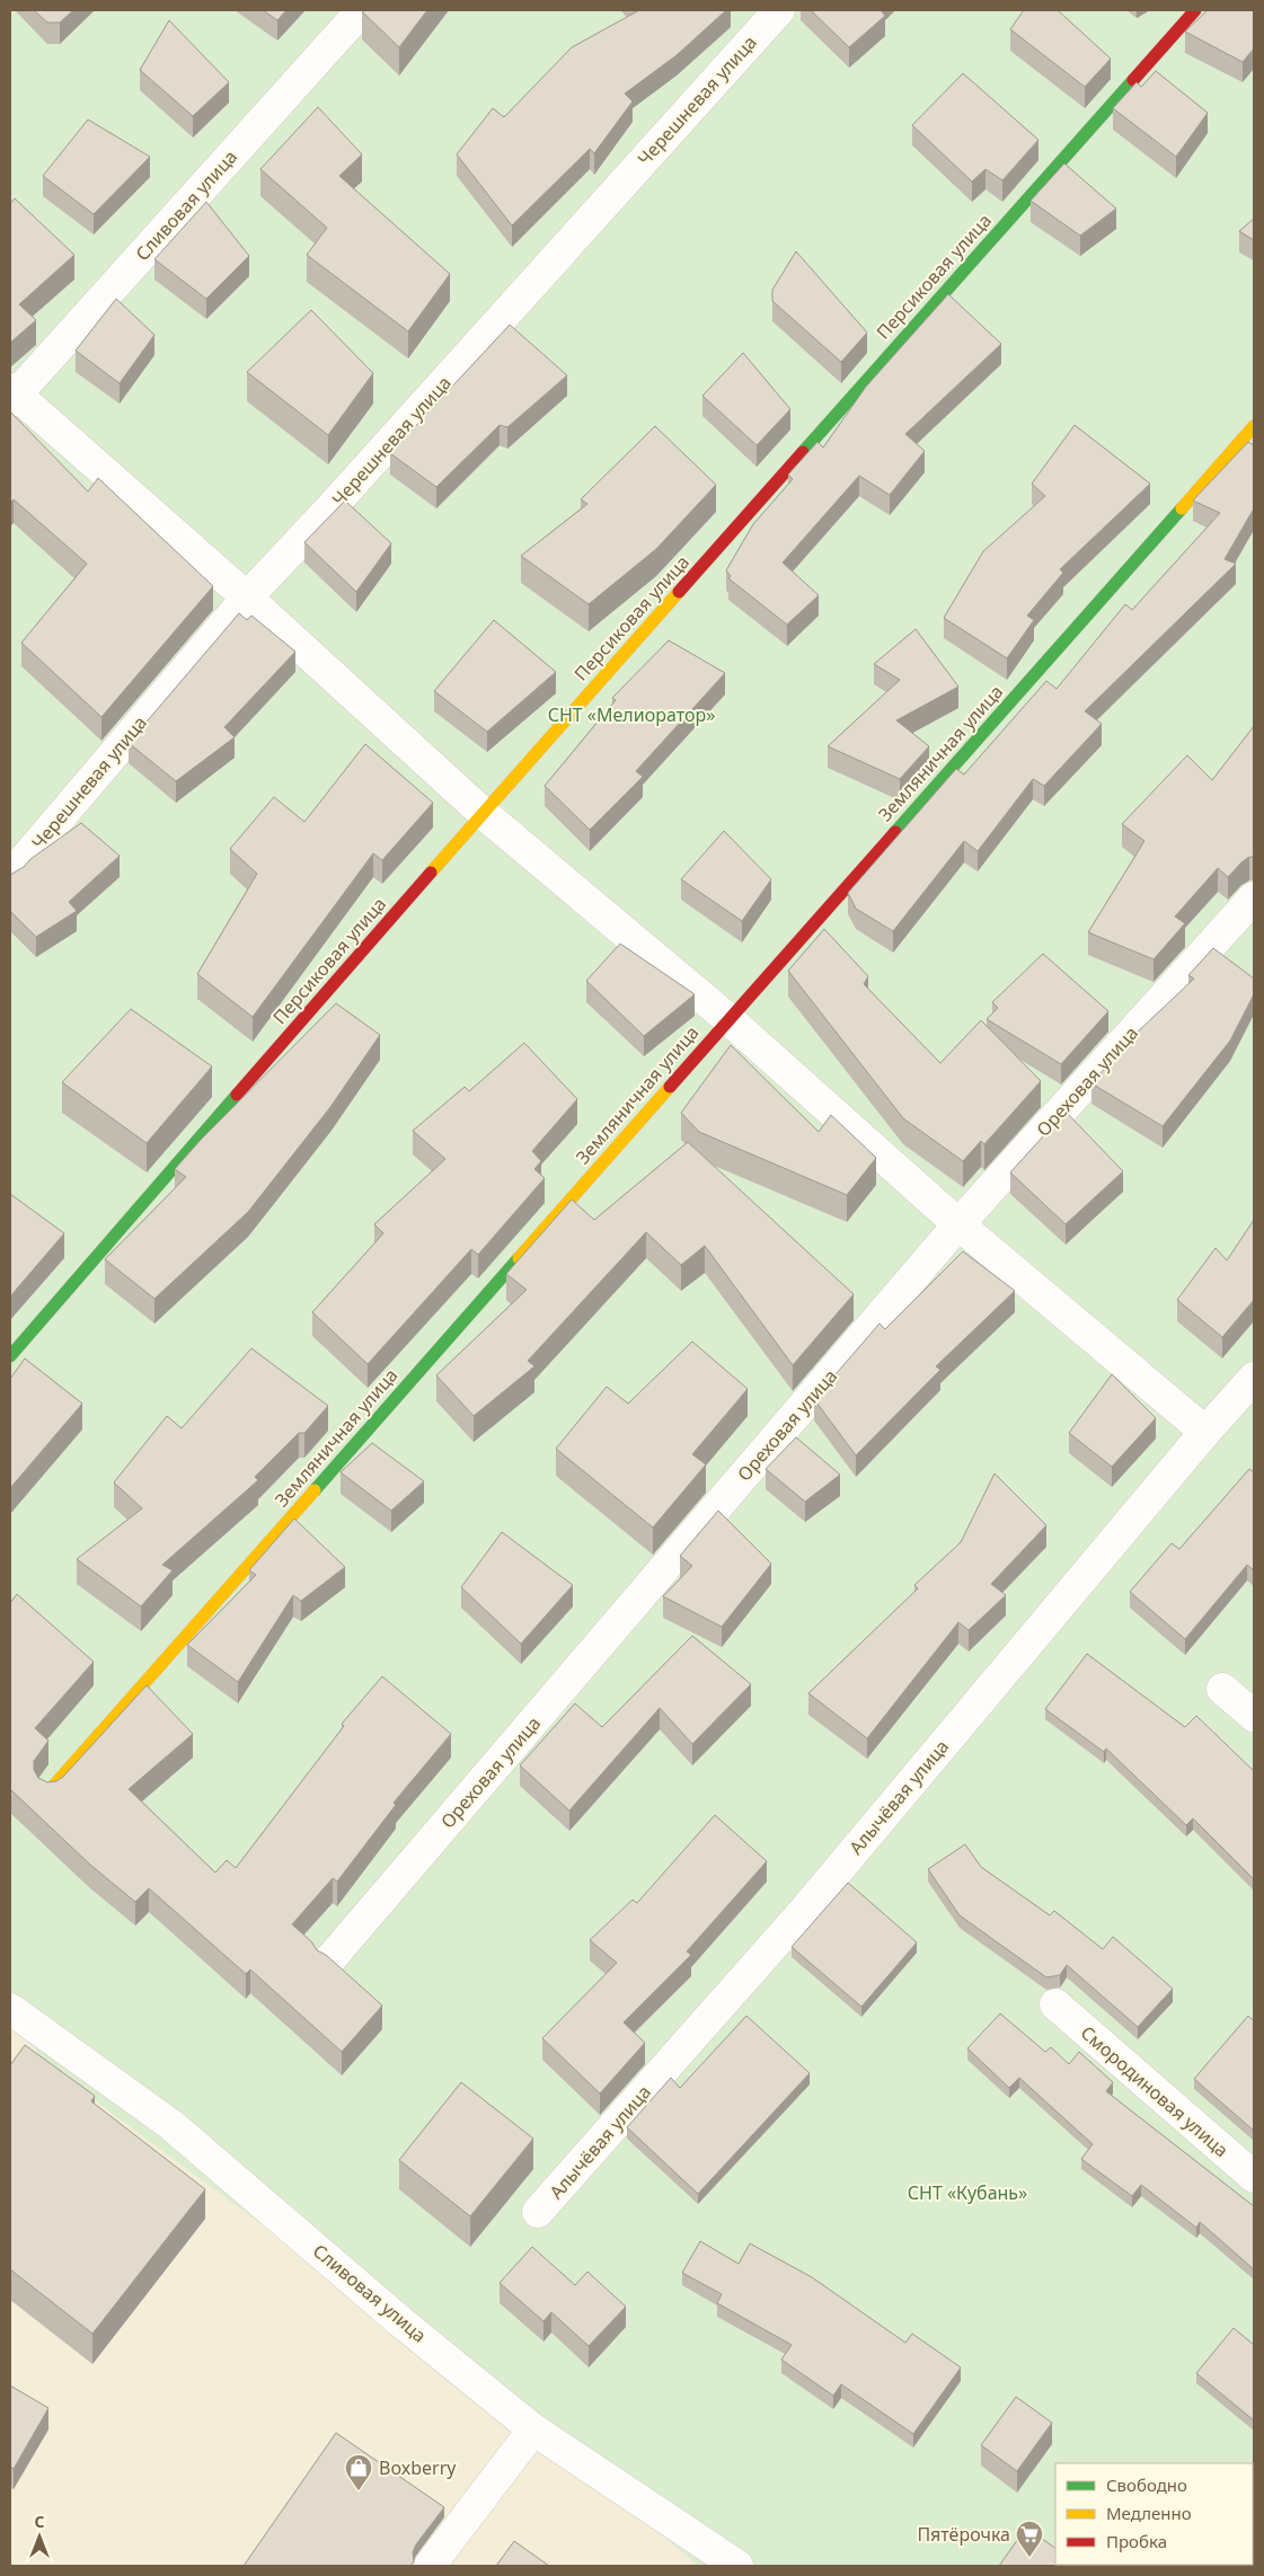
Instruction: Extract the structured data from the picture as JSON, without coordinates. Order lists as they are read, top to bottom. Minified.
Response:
{"streets":{"street":["Черешневая улица","Сливовая улица","Персиковая улица","Земляничная улица","Ореховая улица","Алычёвая улица","Смородиновая улица"]},"parks":["СНТ «Мелиоратор»","СНТ «Кубань»"],"places":{"shop":["Boxberry"],"supermarket":["Пятёрочка"]},"legend":["Свободно","Медленно","Пробка"],"north":"top"}
